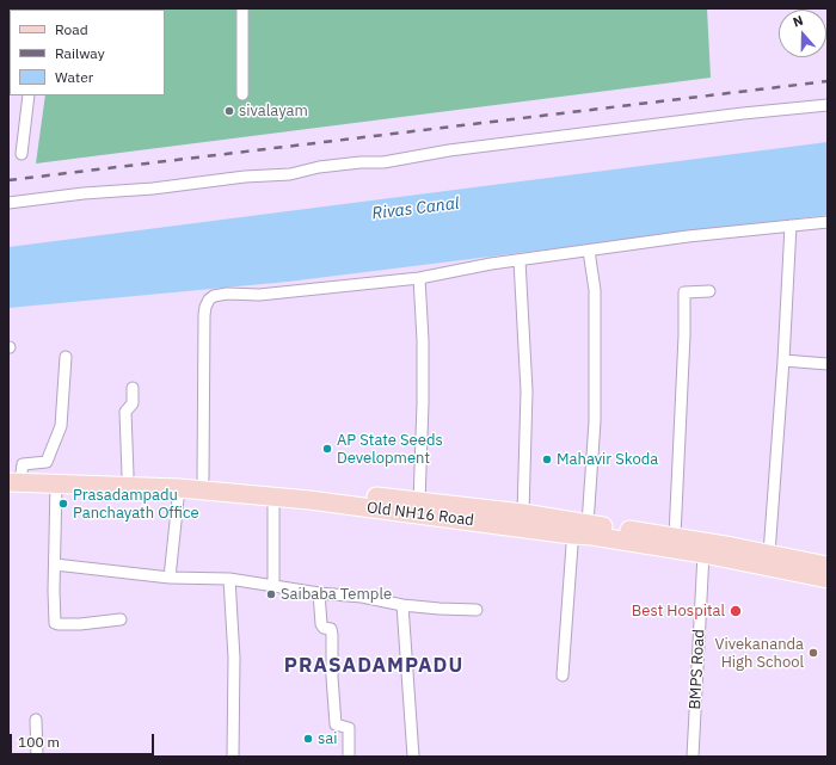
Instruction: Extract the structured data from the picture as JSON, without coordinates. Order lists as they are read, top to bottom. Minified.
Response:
{"streets":{"main road":["Old NH16 Road"],"street":["BMPS Road"]},"crossings":[["Old NH16 Road","BMPS Road"]],"districts":["PRASADAMPADU"],"water":["Rivas Canal"],"places":["sivalayam","AP State Seeds Development","Mahavir Skoda","Prasadampadu Panchayath Office","Saibaba Temple","Best Hospital","Vivekananda High School","sai"],"legend":["Road","Railway","Water"],"scale_bar":"100 m","north":"top"}
